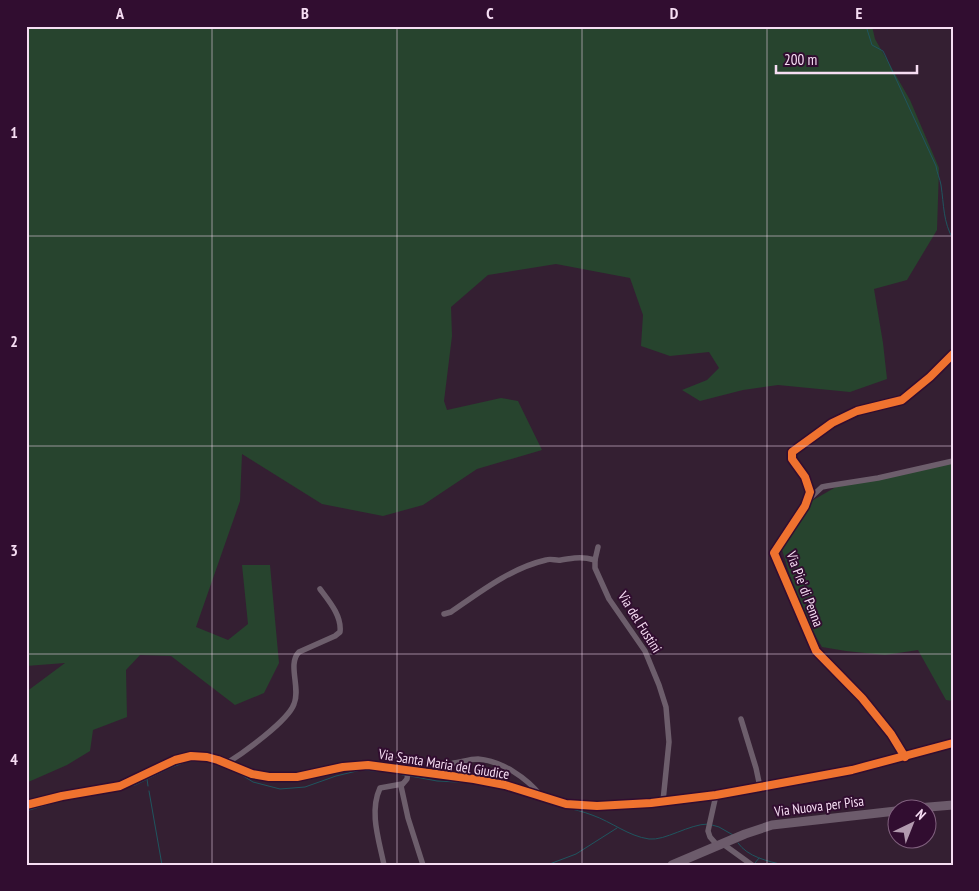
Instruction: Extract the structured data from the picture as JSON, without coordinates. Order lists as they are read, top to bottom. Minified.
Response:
{"streets":{"main road":["Via Nuova per Pisa"],"street":["Via Pie' di Penna","Via del Fustini","Via Santa Maria del Giudice"]},"crossings":[["Via Pie' di Penna","Via Santa Maria del Giudice"],["Via del Fustini","Via Santa Maria del Giudice"]],"scale_bar":"200 m","north":"top right","grid":{"columns":["A","B","C","D","E"],"rows":["1","2","3","4"]}}
